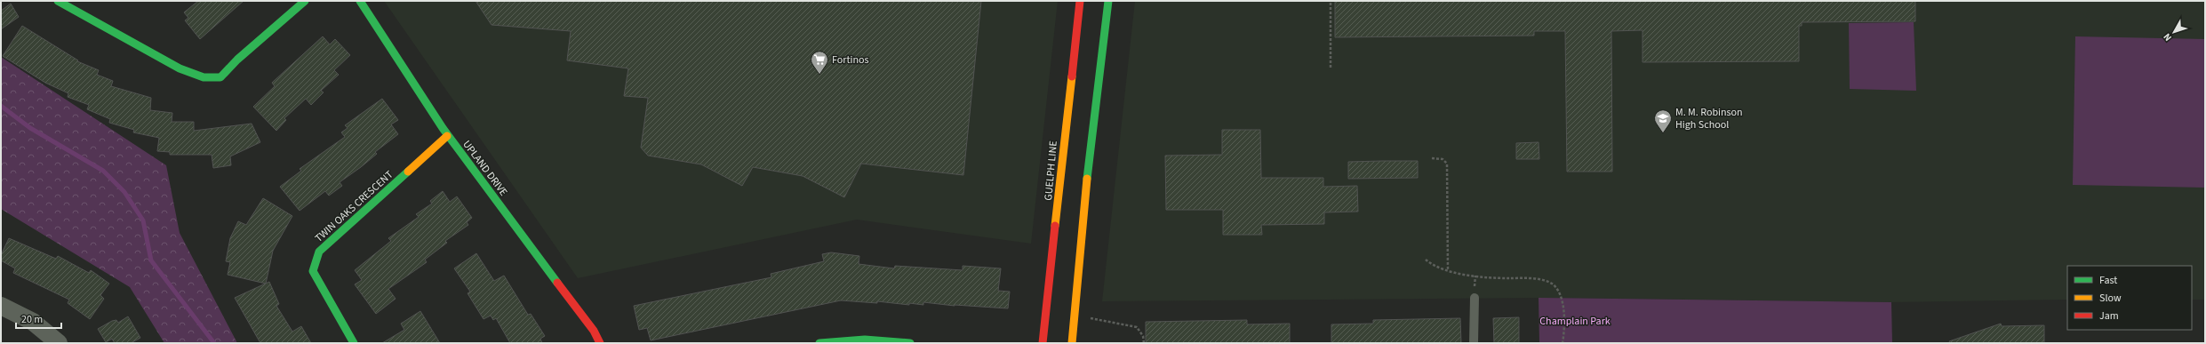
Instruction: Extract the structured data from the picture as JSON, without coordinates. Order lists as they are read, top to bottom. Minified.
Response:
{"streets":{"street":["UPLAND DRIVE","GUELPH LINE","TWIN OAKS CRESCENT"]},"crossings":[["UPLAND DRIVE","TWIN OAKS CRESCENT"]],"parks":["Champlain Park"],"places":{"supermarket":["Fortinos"],"school or university":["M. M. Robinson High School"]},"legend":["Fast","Slow","Jam"],"scale_bar":"20 m","north":"bottom left"}
